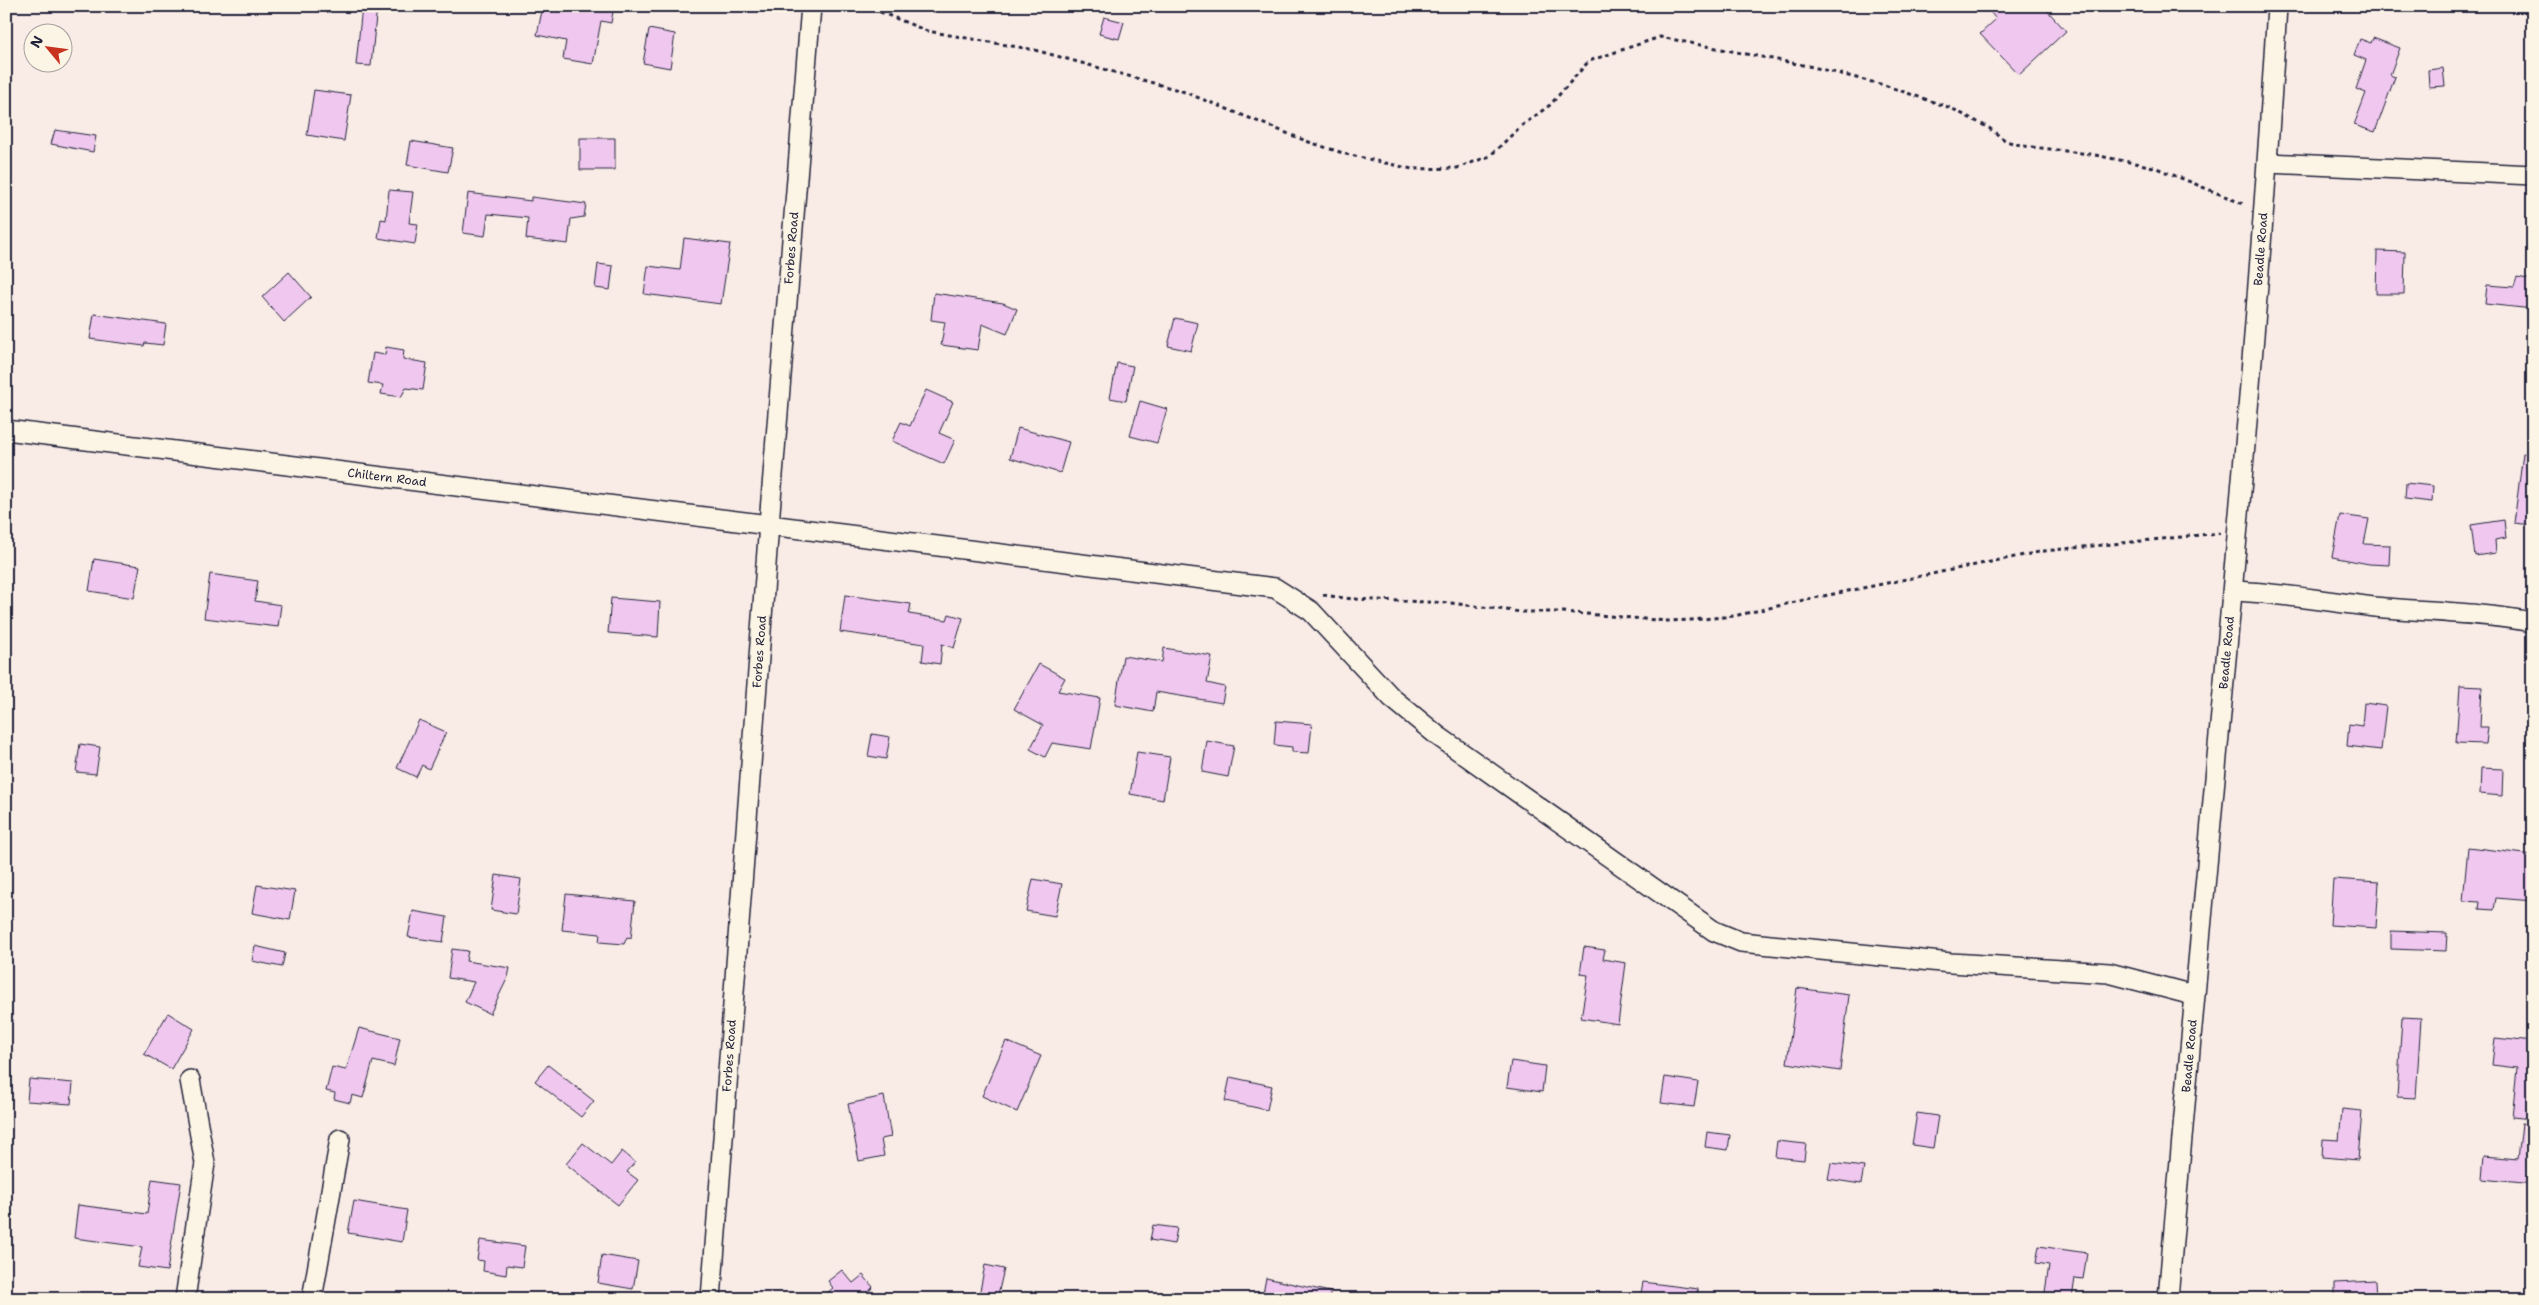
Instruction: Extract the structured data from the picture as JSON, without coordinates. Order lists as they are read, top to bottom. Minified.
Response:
{"streets":{"street":["Forbes Road","Beadle Road","Chiltern Road"]},"crossings":[["Forbes Road","Chiltern Road"],["Beadle Road","Chiltern Road"]],"north":"top left"}
